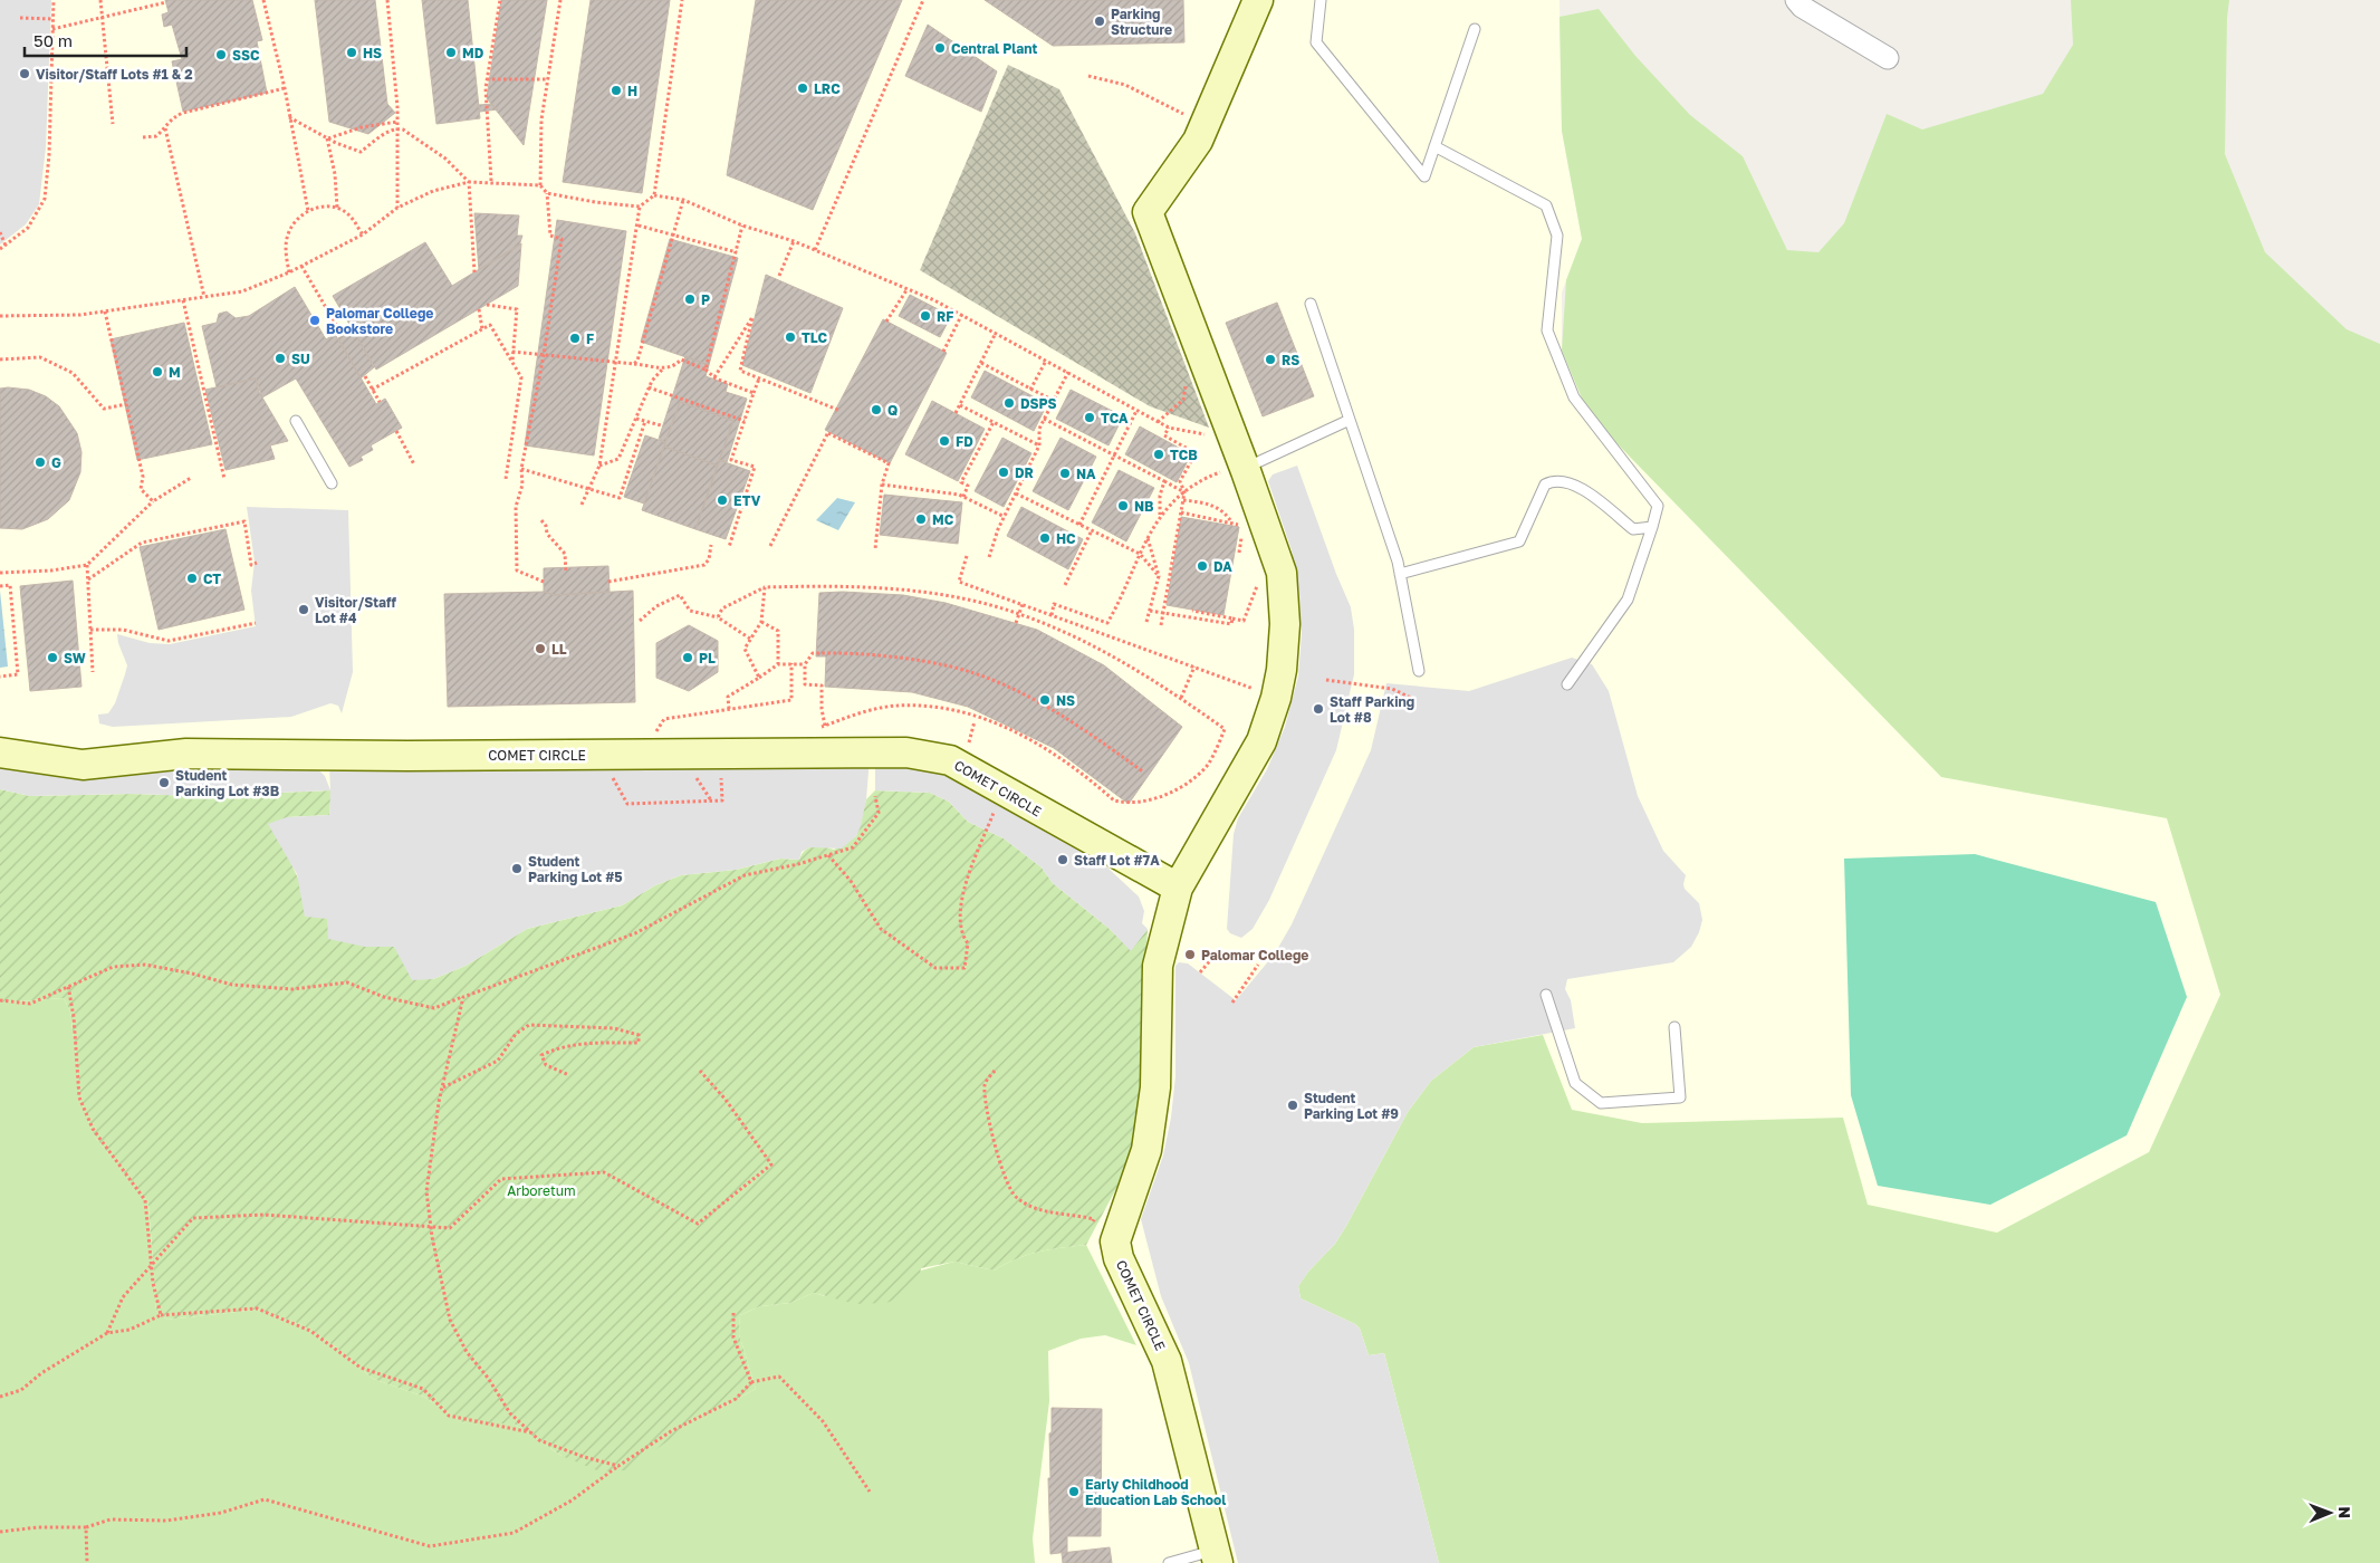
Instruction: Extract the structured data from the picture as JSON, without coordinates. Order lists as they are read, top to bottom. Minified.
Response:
{"streets":{"street":["COMET CIRCLE"]},"parks":["Arboretum"],"places":["Parking Structure","Central Plant","HS","MD","SSC","Visitor/Staff Lots #1 & 2","LRC","H","P","RF","Palomar College Bookstore","TLC","F","SU","RS","M","DSPS","Q","TCA","FD","TCB","G","DR","NA","ETV","NB","MC","HC","DA","CT","Visitor/Staff Lot #4","LL","SW","PL","NS","Staff Parking Lot #8","Student Parking Lot #3B","Staff Lot #7A","Student Parking Lot #5","Palomar College","Student Parking Lot #9","Early Childhood Education Lab School"],"scale_bar":"50 m","north":"right"}
